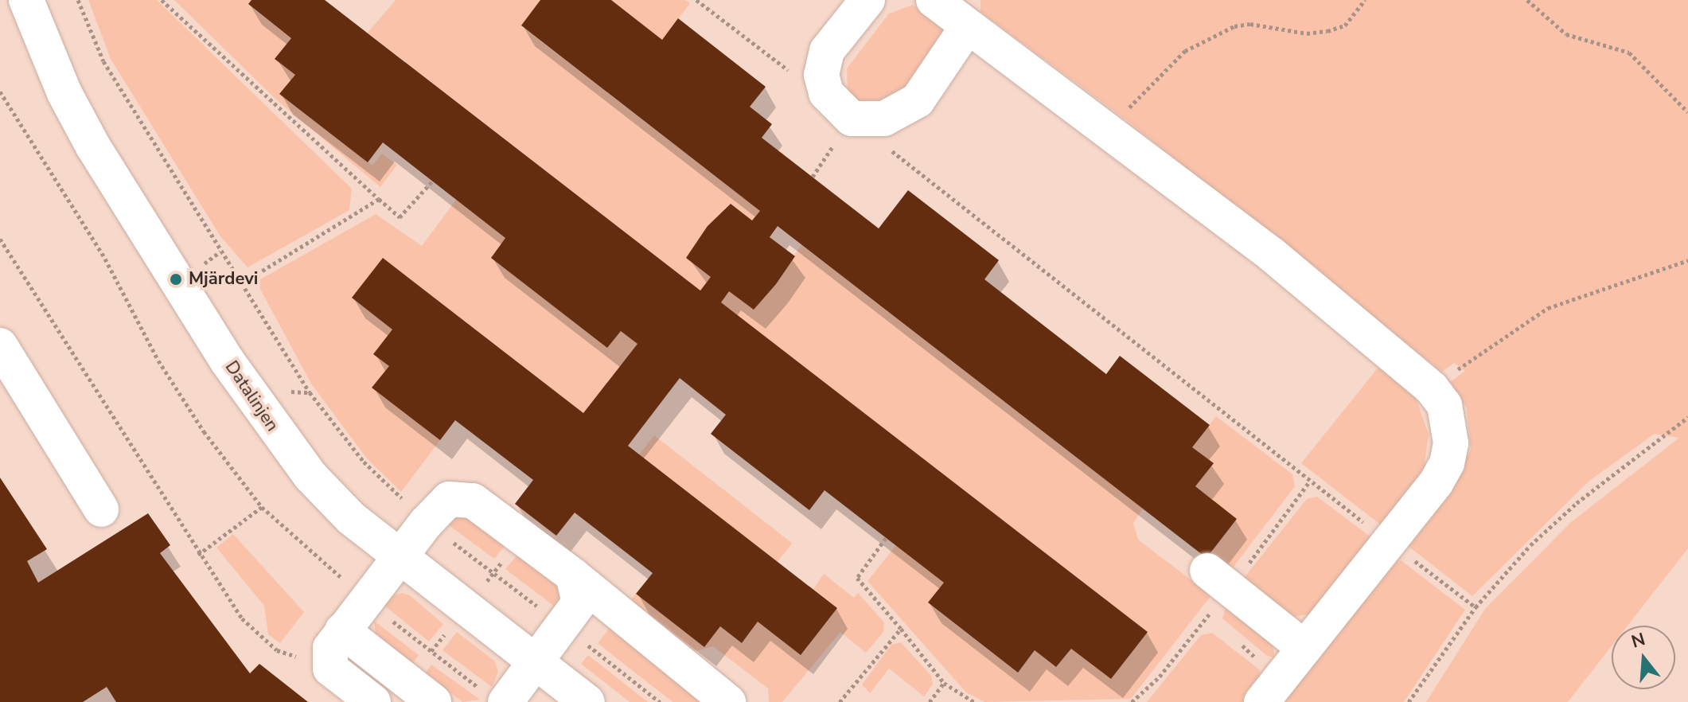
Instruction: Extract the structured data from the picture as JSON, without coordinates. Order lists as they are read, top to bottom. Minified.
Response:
{"streets":{"street":["Datalinjen"]},"places":["Mjärdevi"],"north":"top"}
